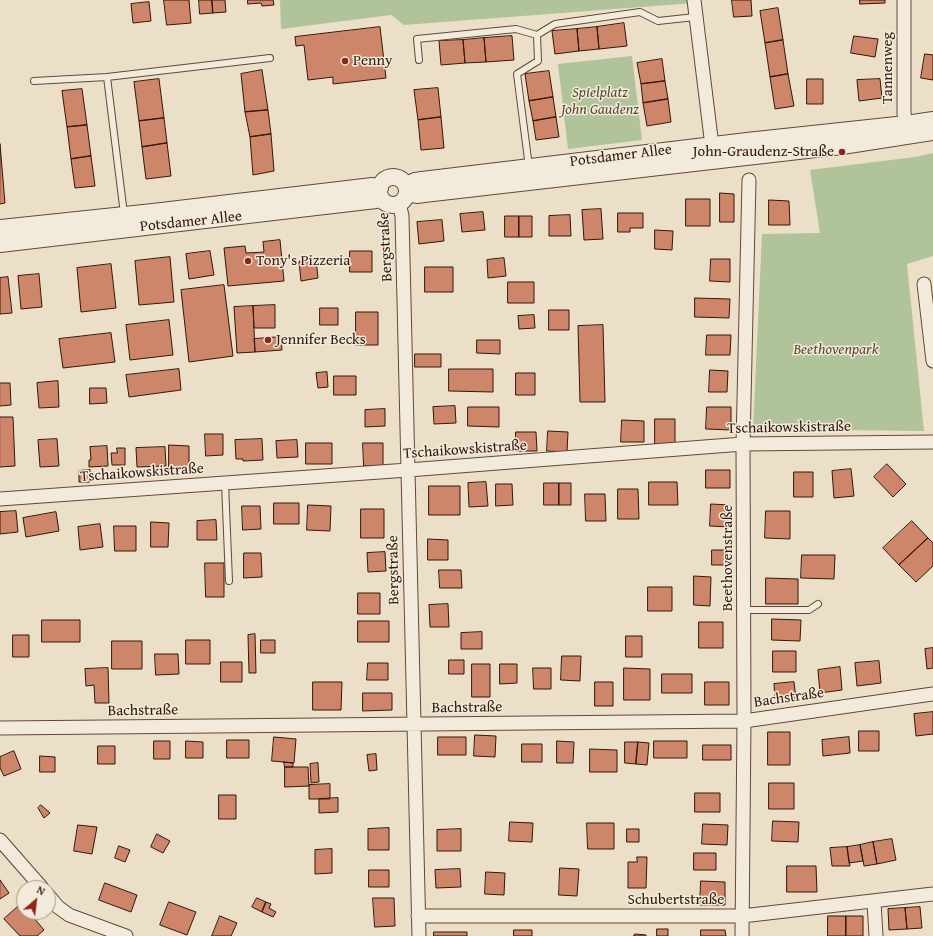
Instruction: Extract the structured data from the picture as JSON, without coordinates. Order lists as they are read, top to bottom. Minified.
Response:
{"streets":{"street":["Tannenweg","Potsdamer Allee","Bergstraße","Tschaikowskistraße","Beethovenstraße","Bachstraße","Schubertstraße"]},"crossings":[["Tannenweg","Potsdamer Allee"],["Potsdamer Allee","Bergstraße"],["Bergstraße","Tschaikowskistraße"],["Bergstraße","Bachstraße"],["Bergstraße","Schubertstraße"],["Tschaikowskistraße","Beethovenstraße"],["Beethovenstraße","Bachstraße"],["Beethovenstraße","Schubertstraße"]],"parks":["Spielplatz John Gaudenz","Beethovenpark"],"places":["Penny","John-Graudenz-Straße","Tony's Pizzeria","Jennifer Becks"],"north":"top right"}
